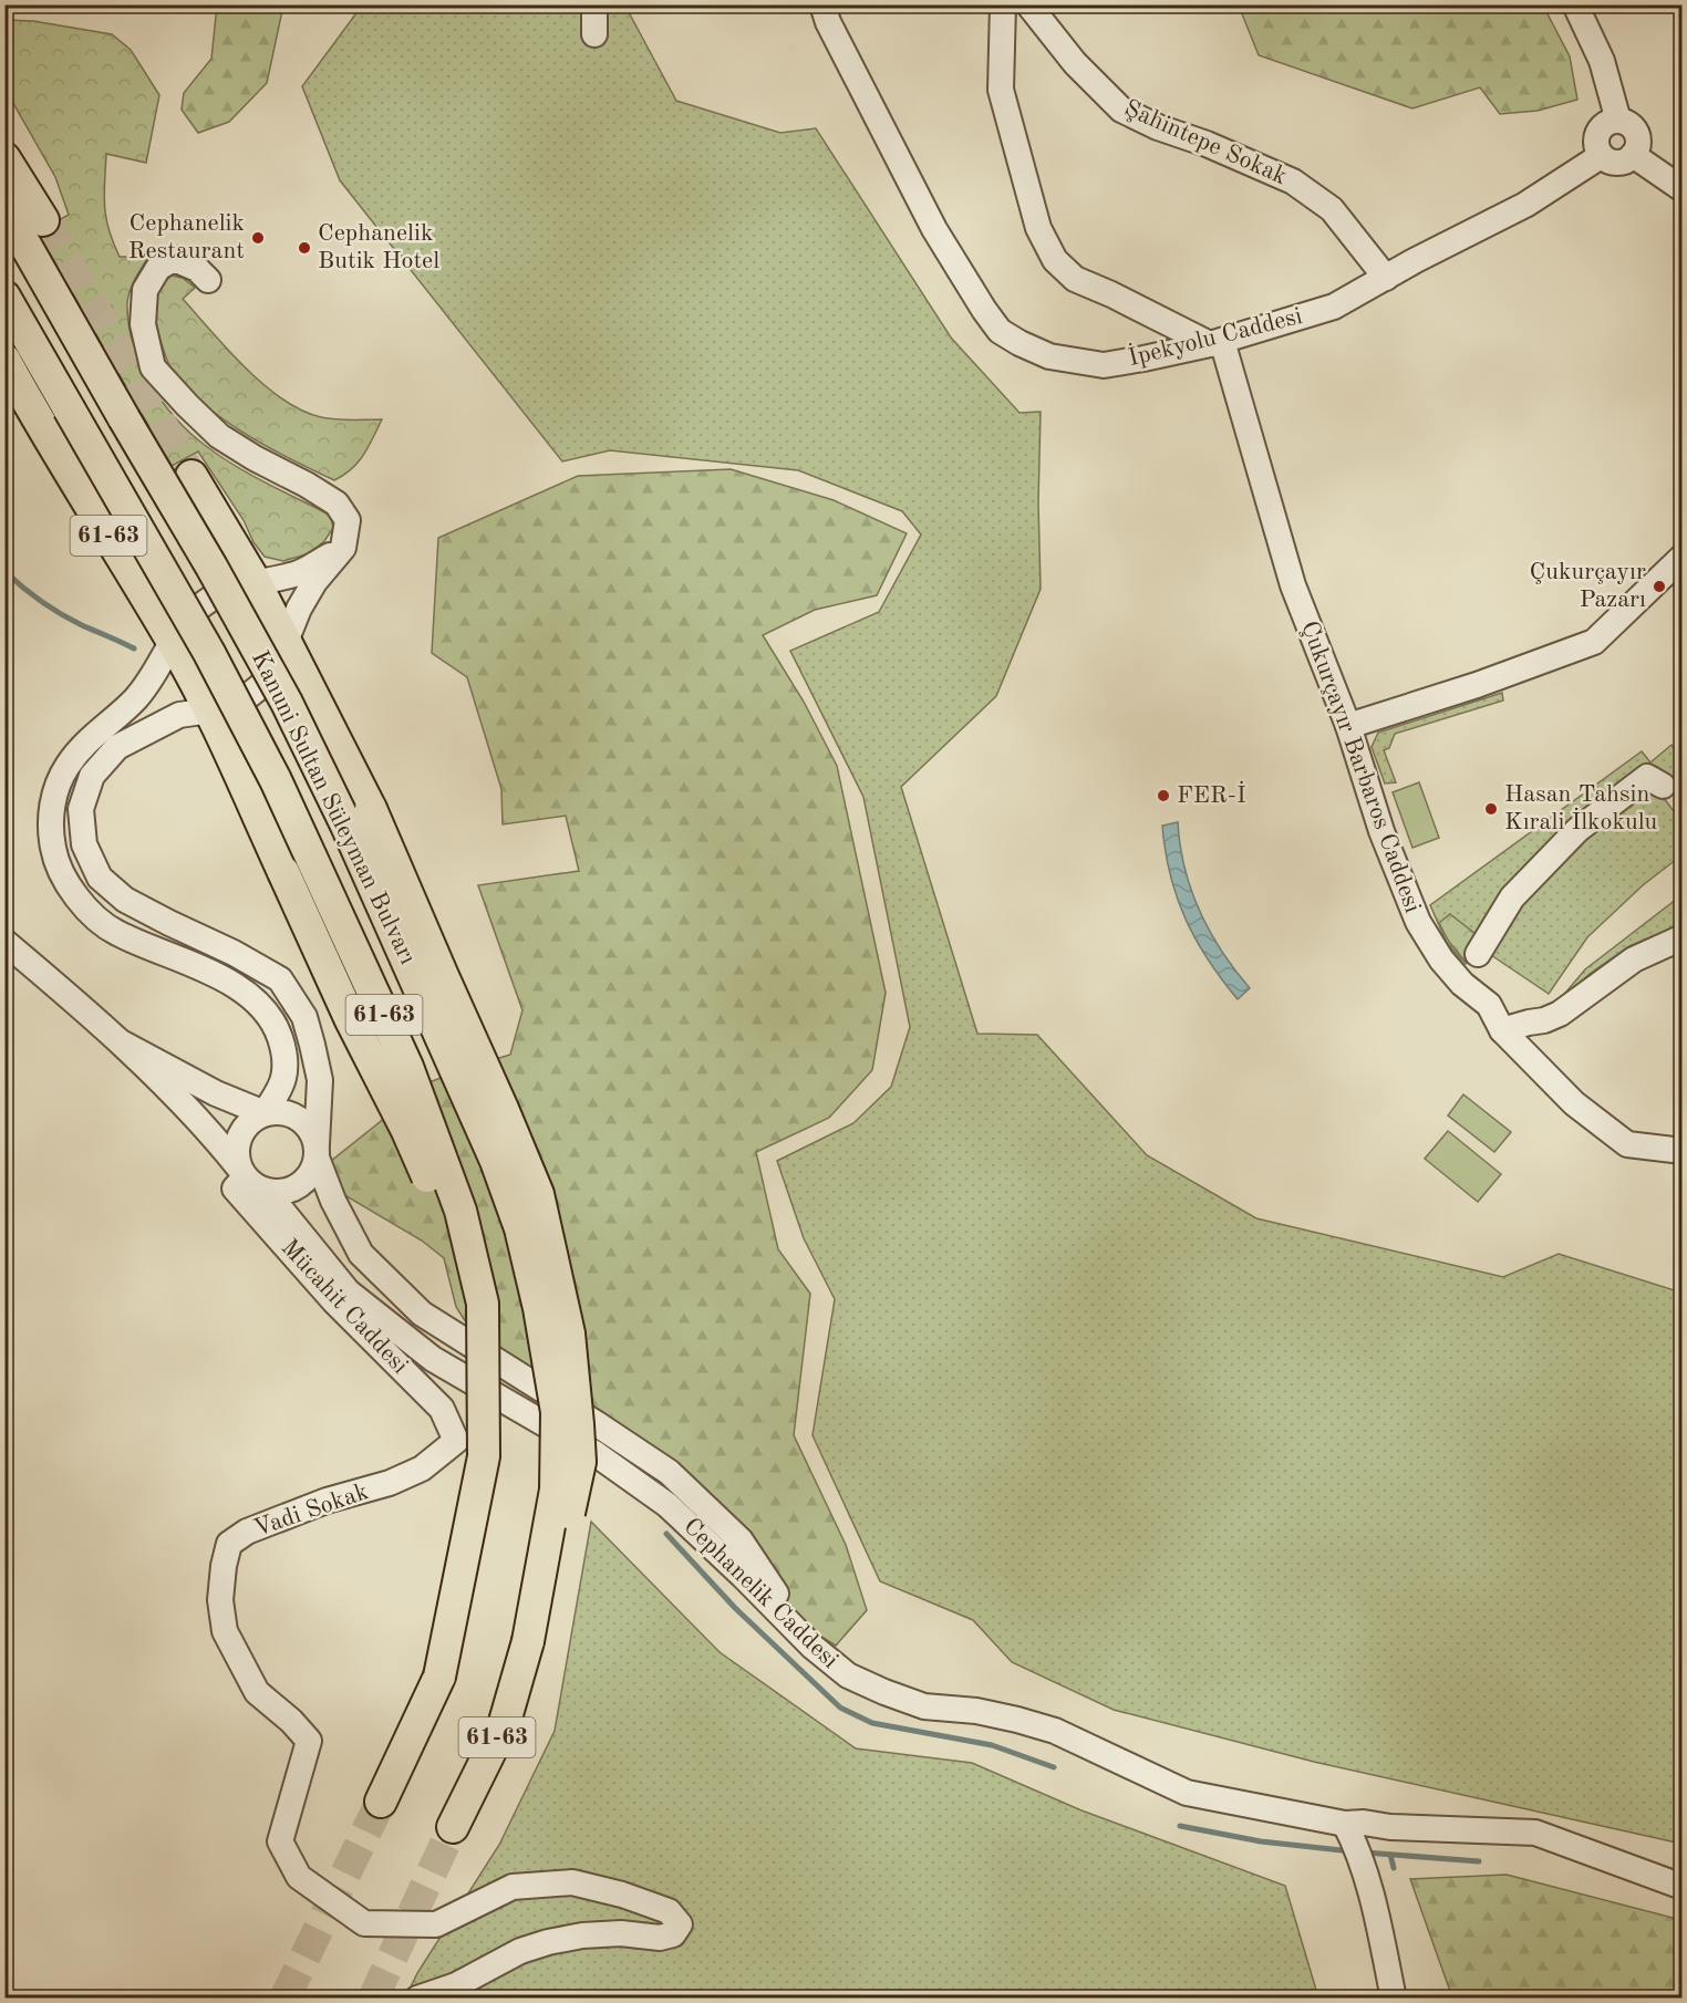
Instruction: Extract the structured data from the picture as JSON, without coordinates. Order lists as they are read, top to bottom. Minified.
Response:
{"streets":{"main road":["61-63","Kanuni Sultan Süleyman Bulvarı"],"street":["Şahintepe Sokak","İpekyolu Caddesi","Çukurçayır Barbaros Caddesi","Mücahit Caddesi","Vadi Sokak","Cephanelik Caddesi"]},"crossings":[["Şahintepe Sokak","İpekyolu Caddesi"],["İpekyolu Caddesi","Çukurçayır Barbaros Caddesi"],["61-63","Kanuni Sultan Süleyman Bulvarı"],["Mücahit Caddesi","Vadi Sokak"],["Mücahit Caddesi","Cephanelik Caddesi"]],"places":["Cephanelik Restaurant","Cephanelik Butik Hotel","Çukurçayır Pazarı","FER-İ","Hasan Tahsin Kırali İlkokulu"]}
